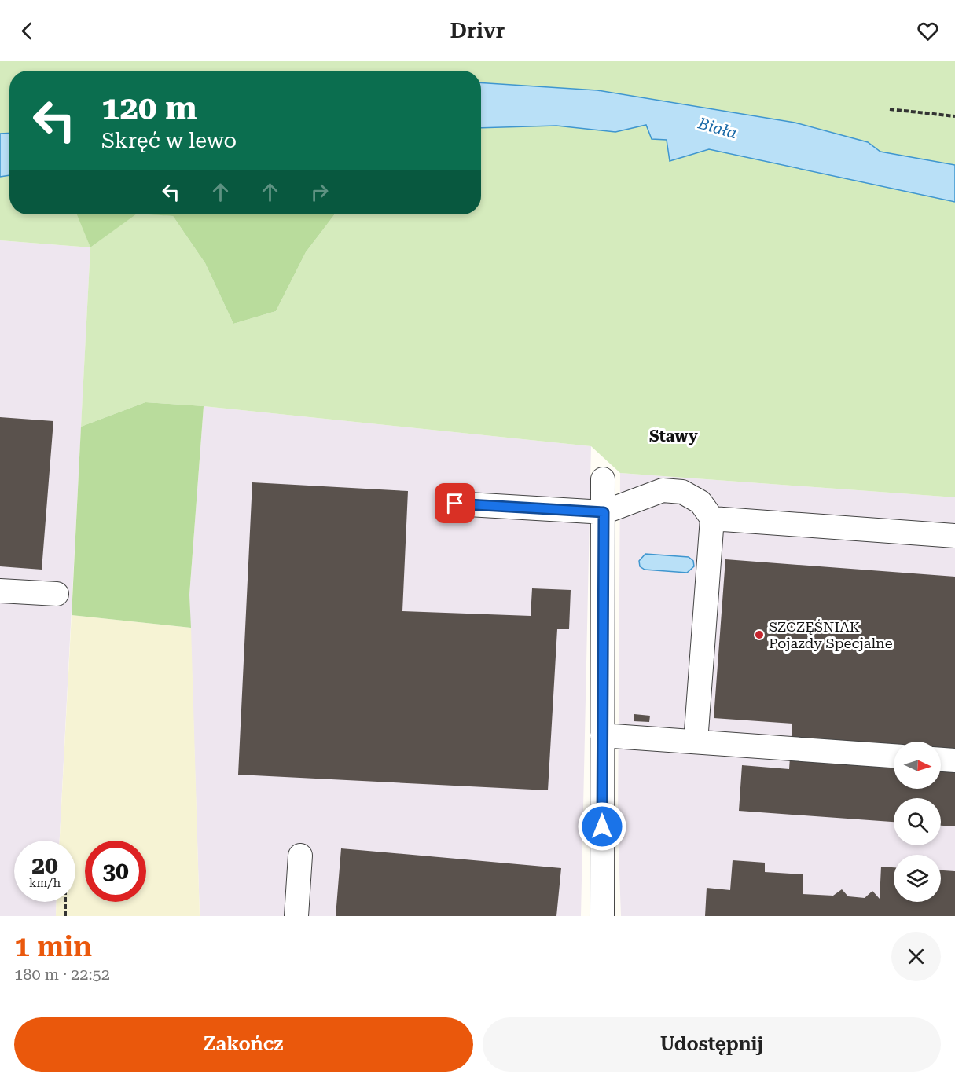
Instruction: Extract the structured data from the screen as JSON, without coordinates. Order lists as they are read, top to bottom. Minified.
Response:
{"districts":["Stawy"],"water":["Biała"],"places":["SZCZĘŚNIAK Pojazdy Specjalne"],"north":"right","page":{"header":"Drivr","turn":["120 m","Skręć w lewo"],"speed":"20 km/h","limit":"30","heading":["1 min","180 m · 22:52"],"buttons":["Zakończ","Udostępnij"]}}
